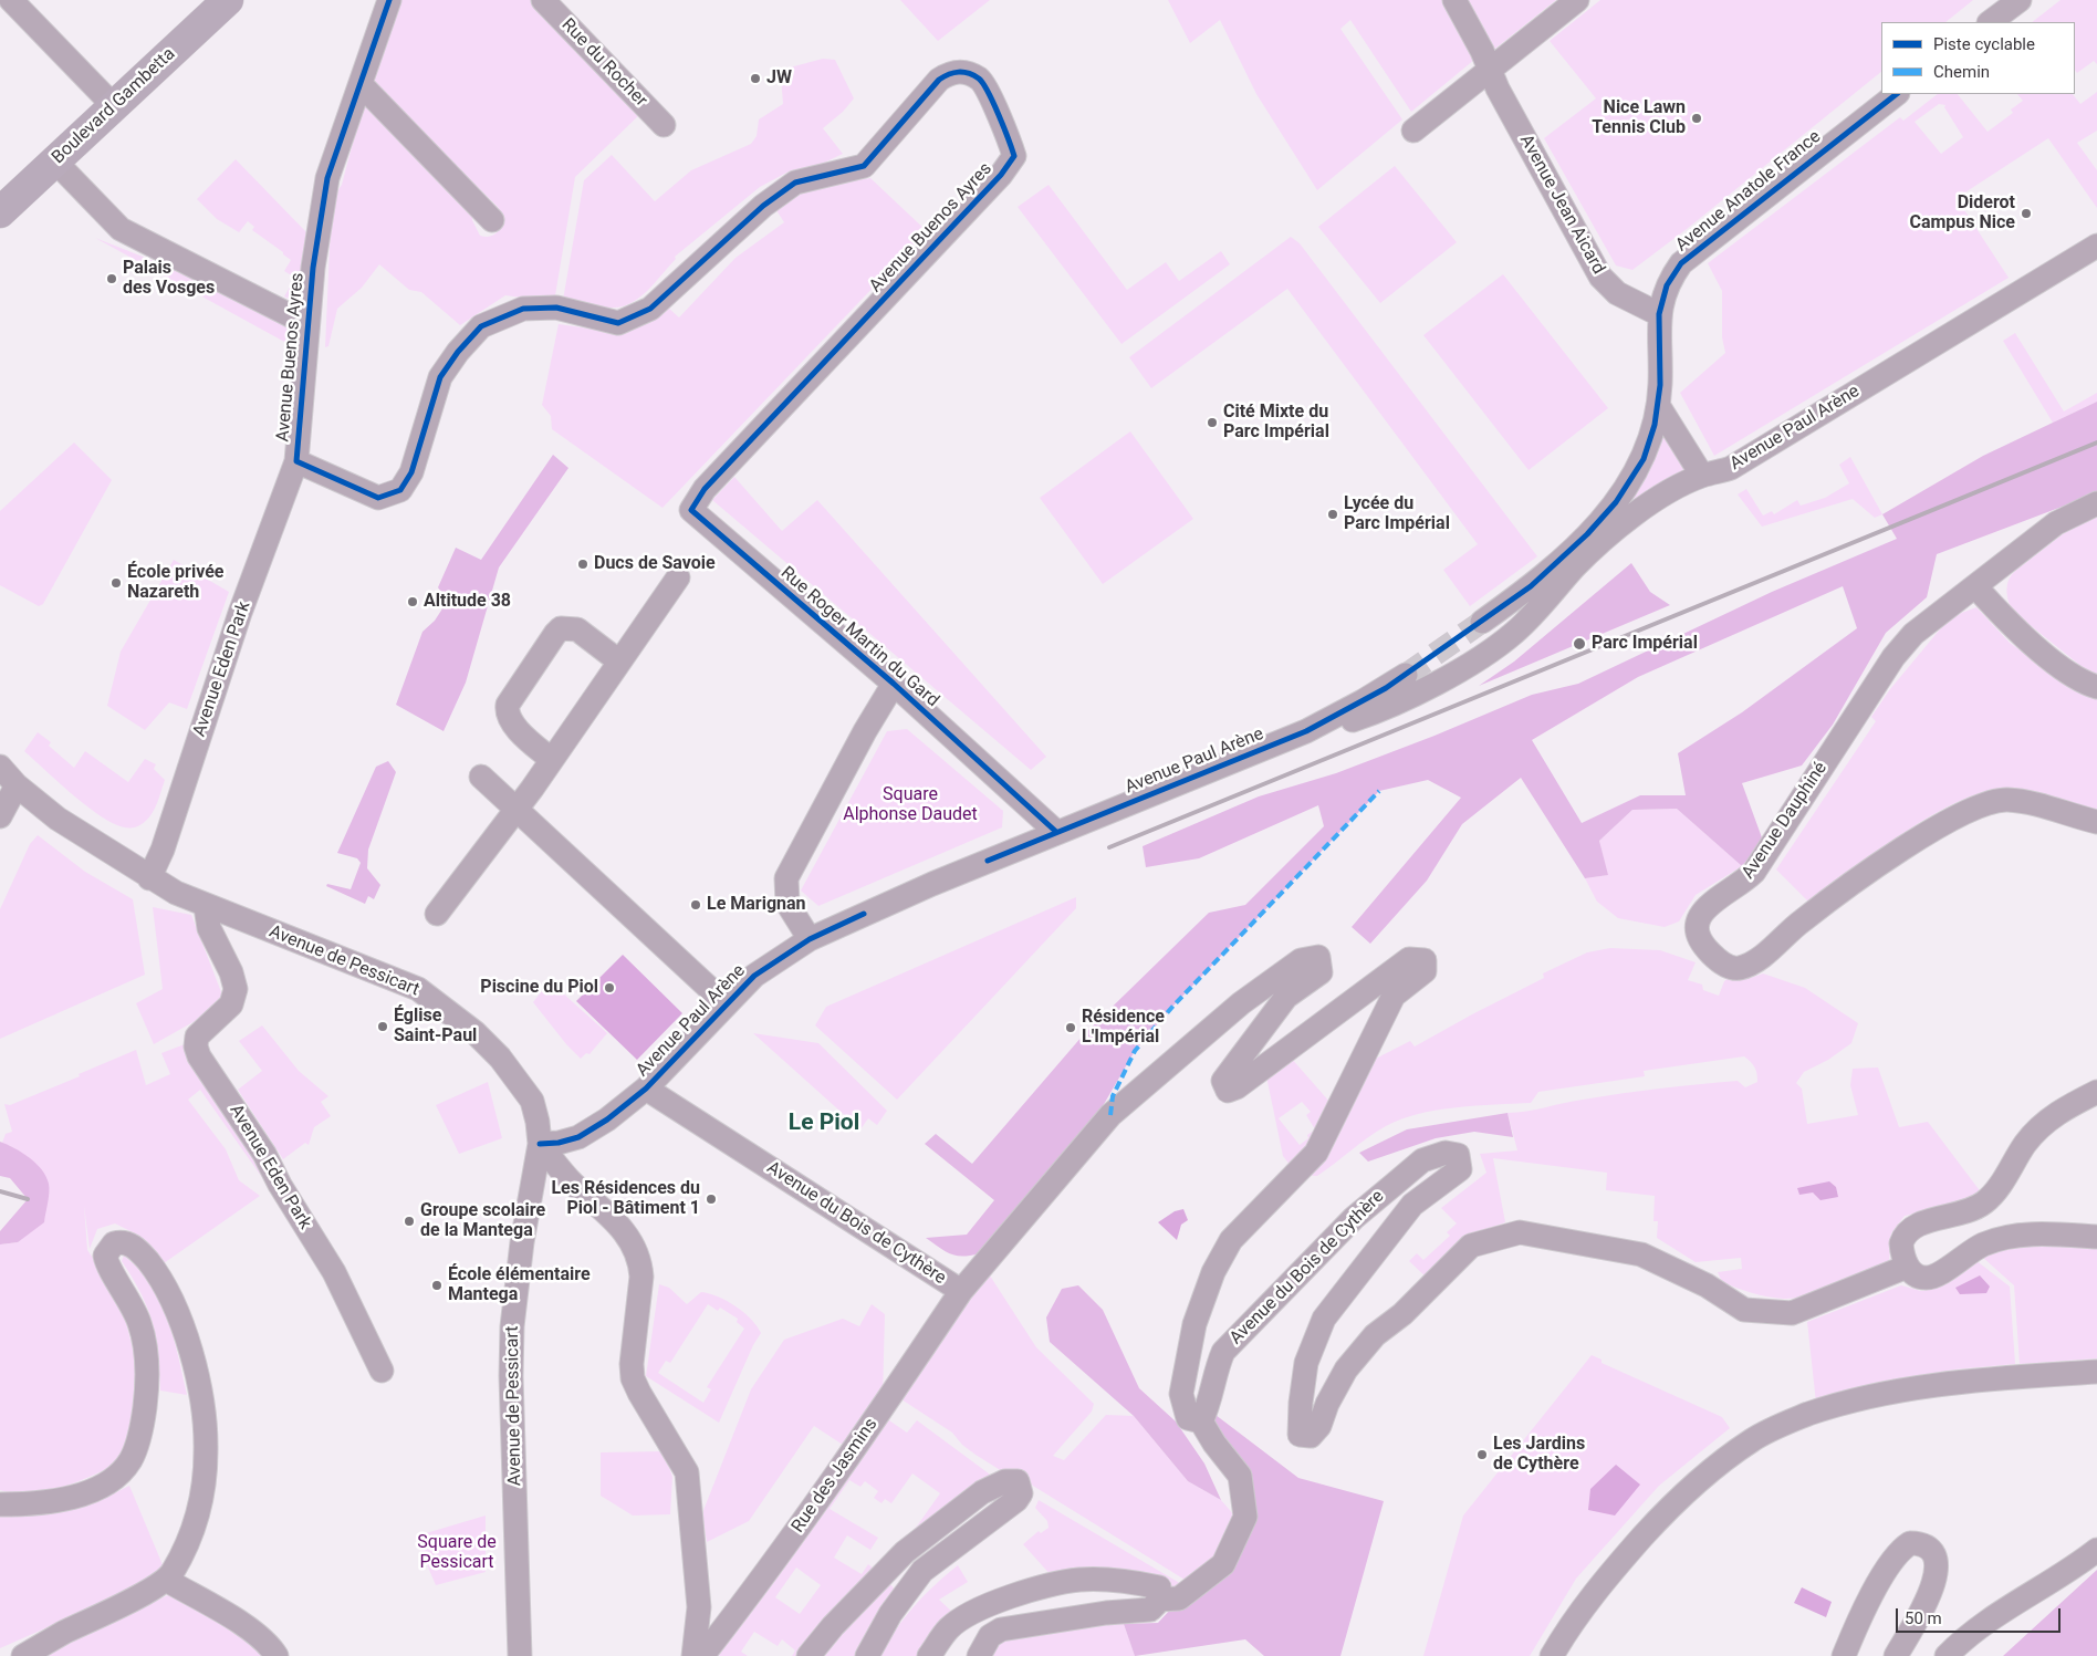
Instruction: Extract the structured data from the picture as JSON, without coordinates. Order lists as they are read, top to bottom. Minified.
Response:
{"streets":{"main road":["Boulevard Gambetta"],"street":["Rue du Rocher","Avenue Anatole France","Avenue Jean Aicard","Avenue Buenos Ayres","Avenue Paul Arène","Rue Roger Martin du Gard","Avenue Eden Park","Avenue Dauphiné","Avenue de Pessicart","Avenue du Bois de Cythère","Rue des Jasmins"]},"crossings":[["Avenue Anatole France","Avenue Jean Aicard"],["Avenue Buenos Ayres","Rue Roger Martin du Gard"],["Avenue Buenos Ayres","Avenue Eden Park"],["Avenue Paul Arène","Rue Roger Martin du Gard"],["Avenue Paul Arène","Avenue de Pessicart"],["Avenue Paul Arène","Avenue du Bois de Cythère"],["Avenue Eden Park","Avenue de Pessicart"],["Avenue du Bois de Cythère","Rue des Jasmins"]],"districts":["Le Piol"],"parks":["Square Alphonse Daudet","Square de Pessicart"],"places":["JW","Nice Lawn Tennis Club","Diderot Campus Nice","Palais des Vosges","Cité Mixte du Parc Impérial","Lycée du Parc Impérial","Ducs de Savoie","École privée Nazareth","Altitude 38","Parc Impérial","Le Marignan","Piscine du Piol","Église Saint-Paul","Résidence L'Impérial","Les Résidences du Piol - Bâtiment 1","Groupe scolaire de la Mantega","École élémentaire Mantega","Les Jardins de Cythère"],"legend":["Piste cyclable","Chemin"],"scale_bar":"50 m"}
